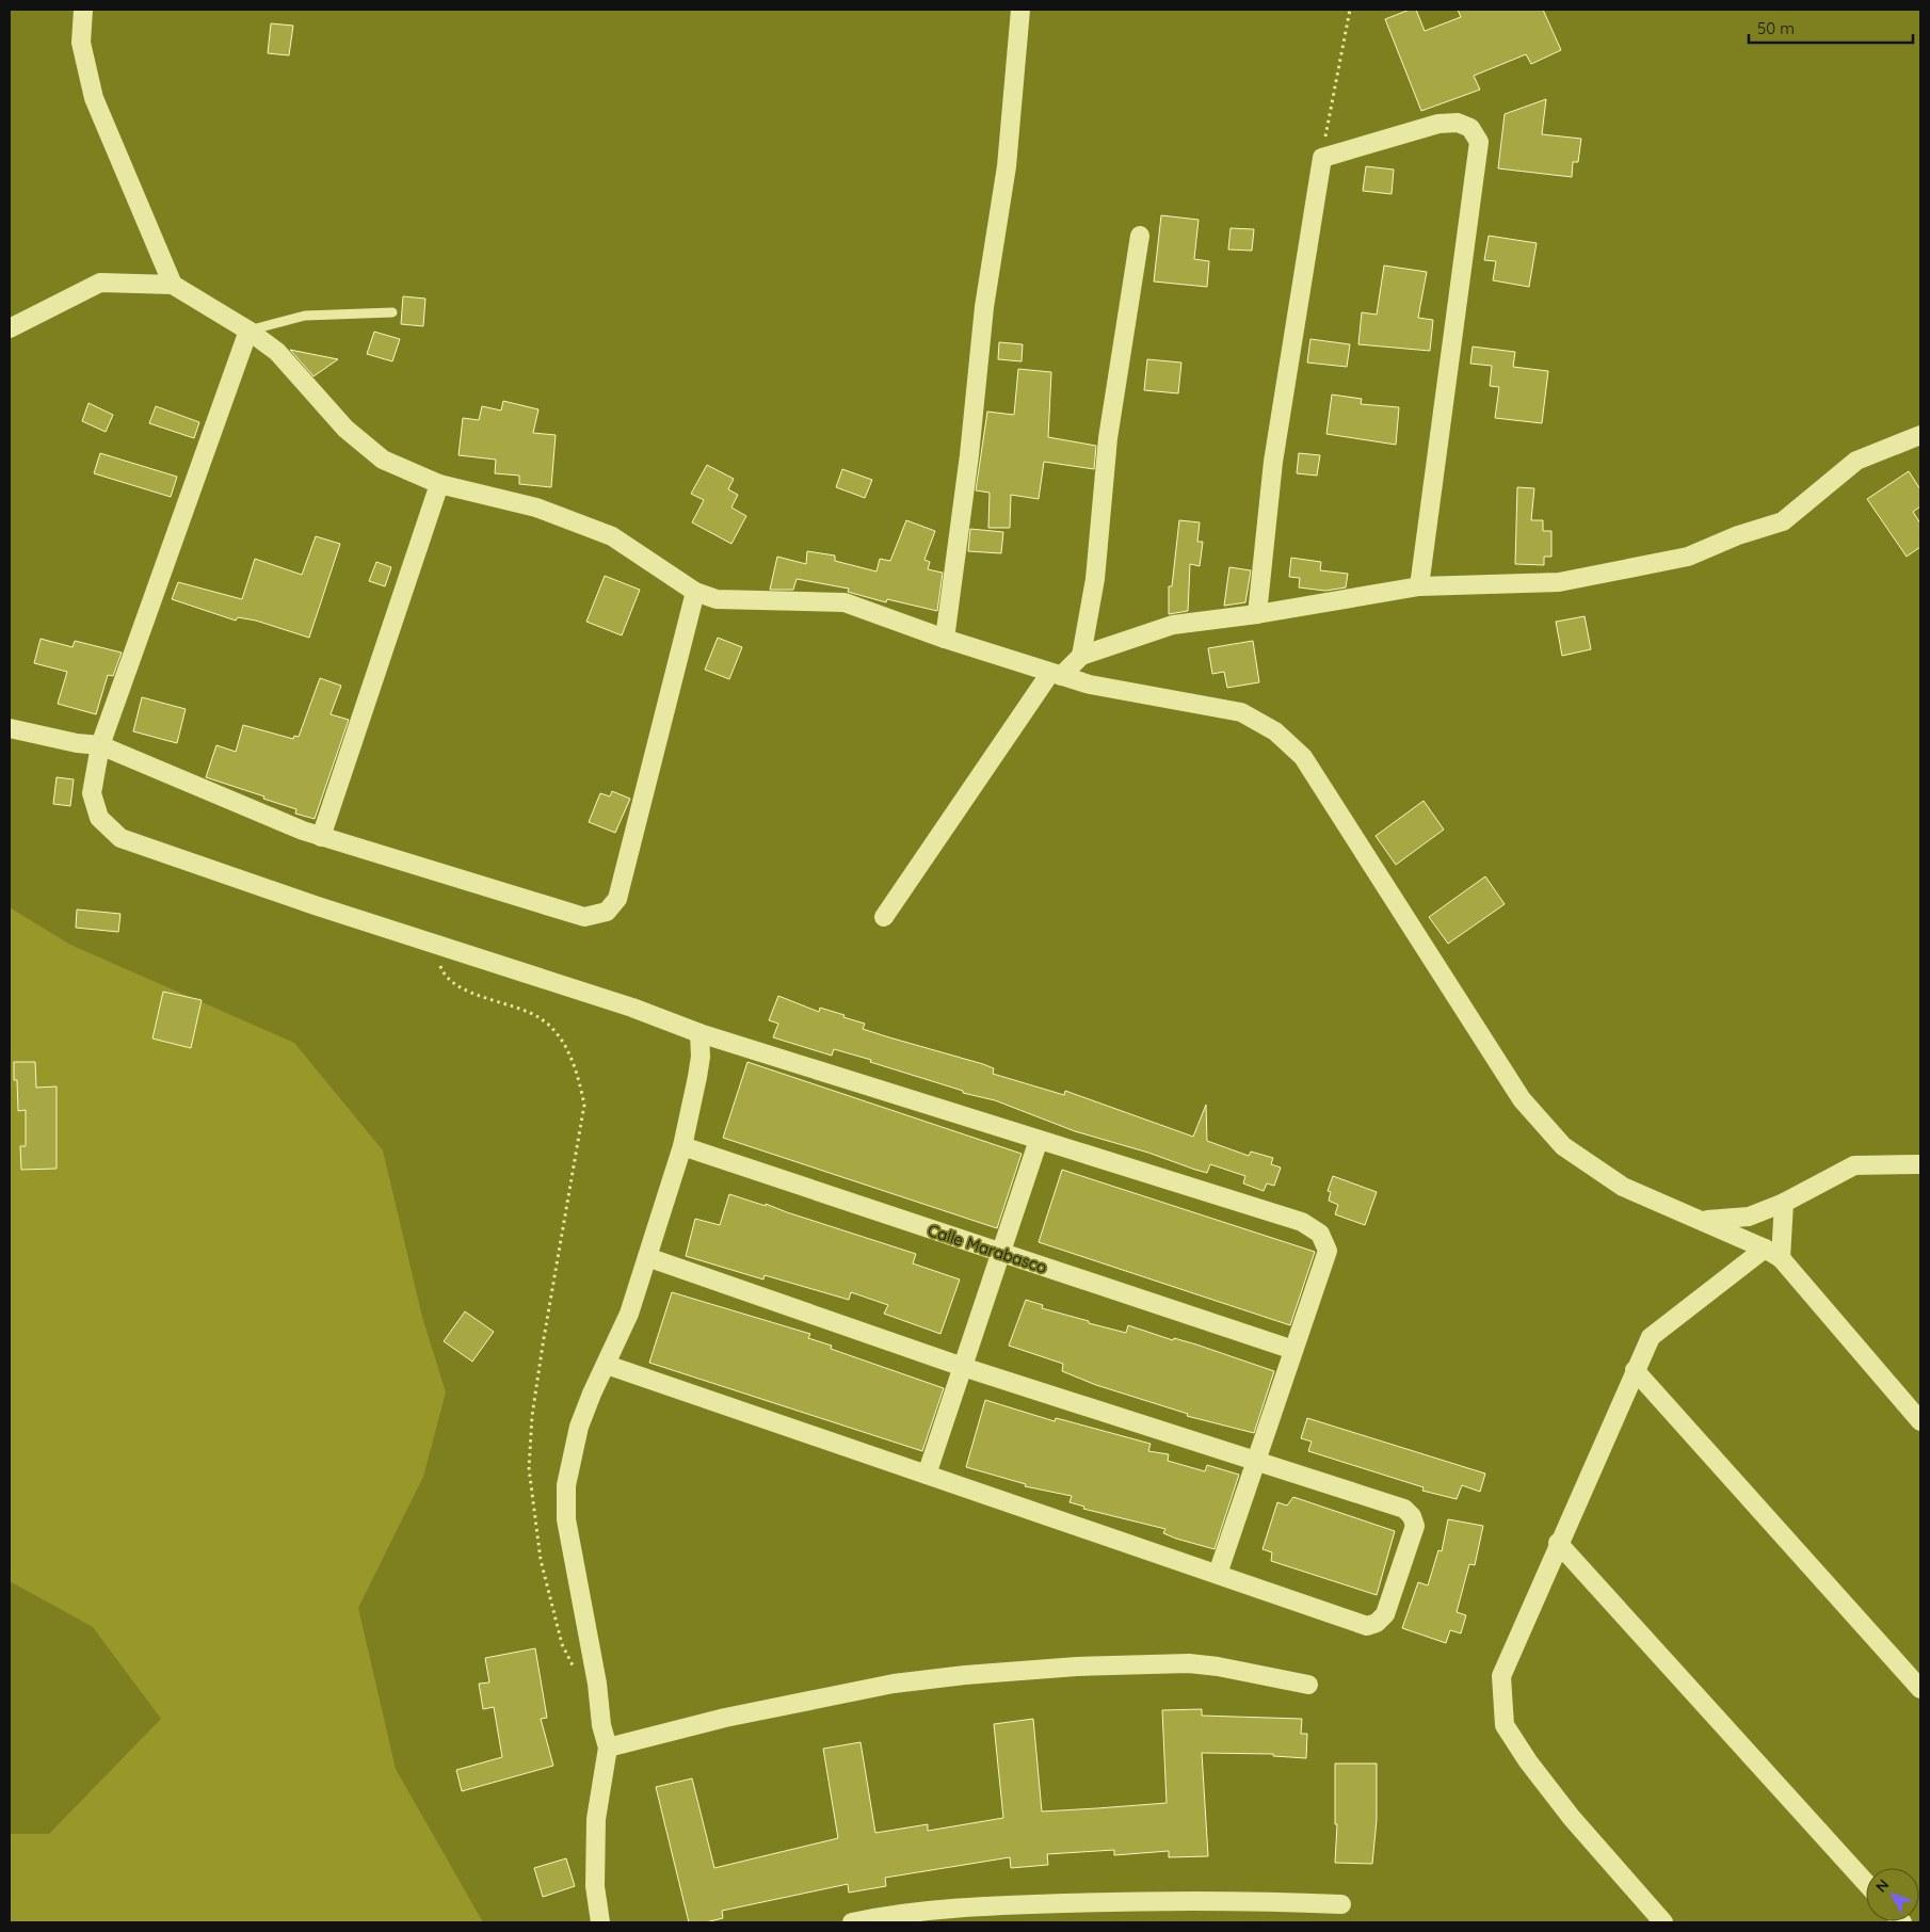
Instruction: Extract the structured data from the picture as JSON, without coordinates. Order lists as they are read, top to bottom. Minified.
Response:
{"streets":{"street":["Calle Marabasco"]},"scale_bar":"50 m","north":"top left"}
